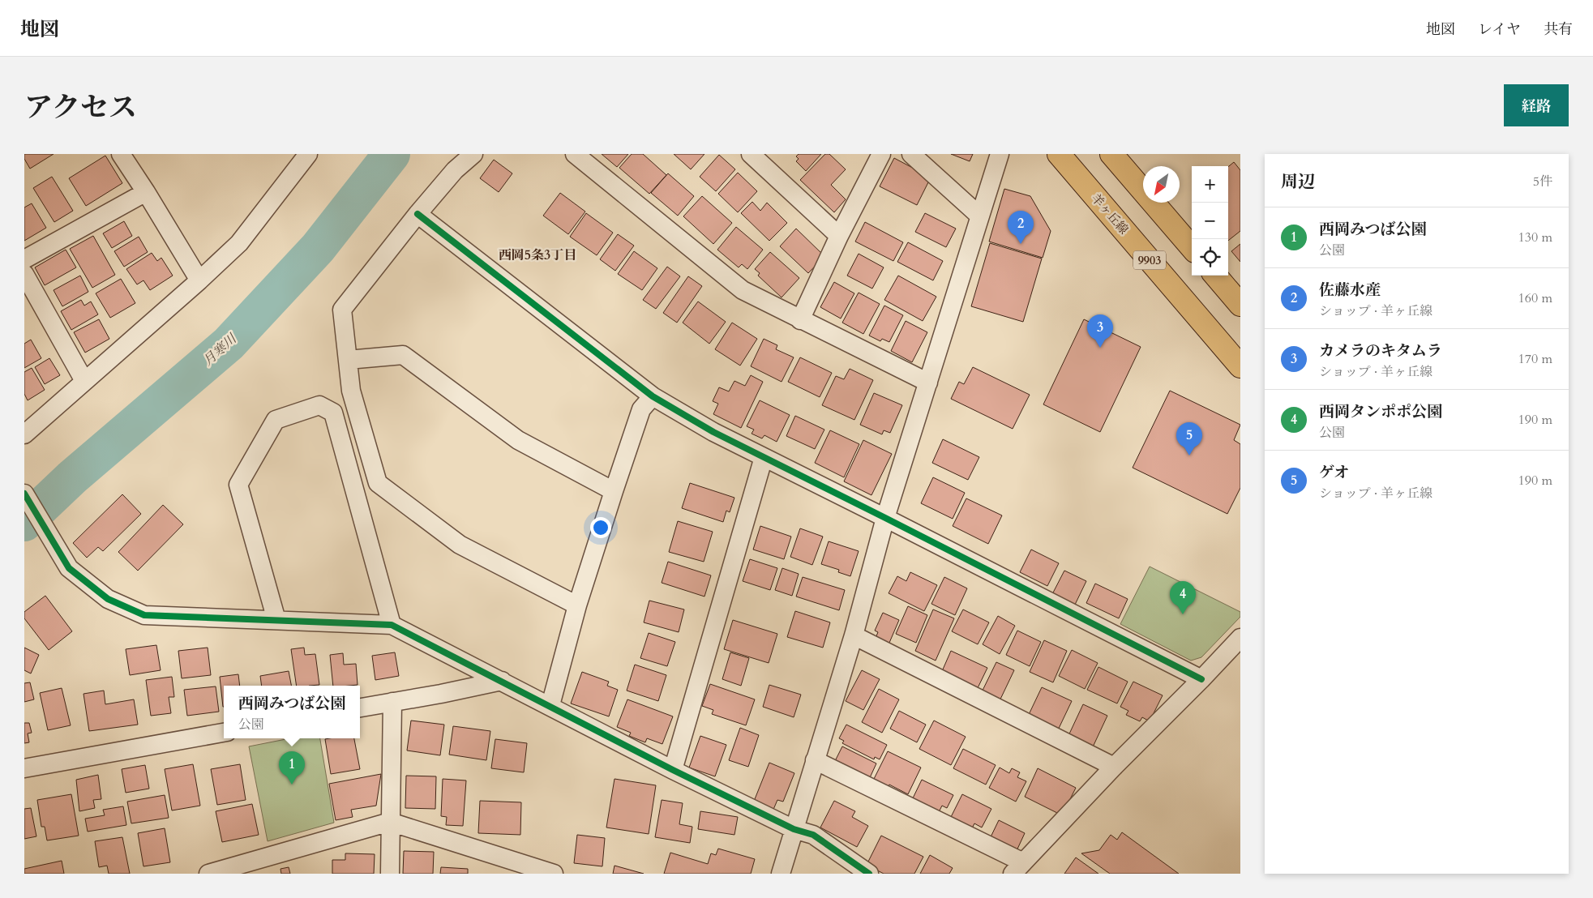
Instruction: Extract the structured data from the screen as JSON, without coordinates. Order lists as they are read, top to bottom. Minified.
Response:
{"streets":{"main road":["羊ヶ丘線","9903"]},"districts":["西岡5条3丁目"],"water":["月寒川"],"north":"bottom left","page":{"header":"地図","nav":["地図","レイヤ","共有"],"title":"アクセス","buttons":"経路","heading":["周辺","5件"],"map_buttons":["+","−"],"list":[{"mark":"1","name":"西岡みつば公園","note":"公園","value":"130 m"},{"mark":"2","name":"佐藤水産","note":"ショップ · 羊ヶ丘線","value":"160 m"},{"mark":"3","name":"カメラのキタムラ","note":"ショップ · 羊ヶ丘線","value":"170 m"},{"mark":"4","name":"西岡タンポポ公園","note":"公園","value":"190 m"},{"mark":"5","name":"ゲオ","note":"ショップ · 羊ヶ丘線","value":"190 m"}],"pins":["2","3","5","4","1"],"popup":["西岡みつば公園","公園"]}}
